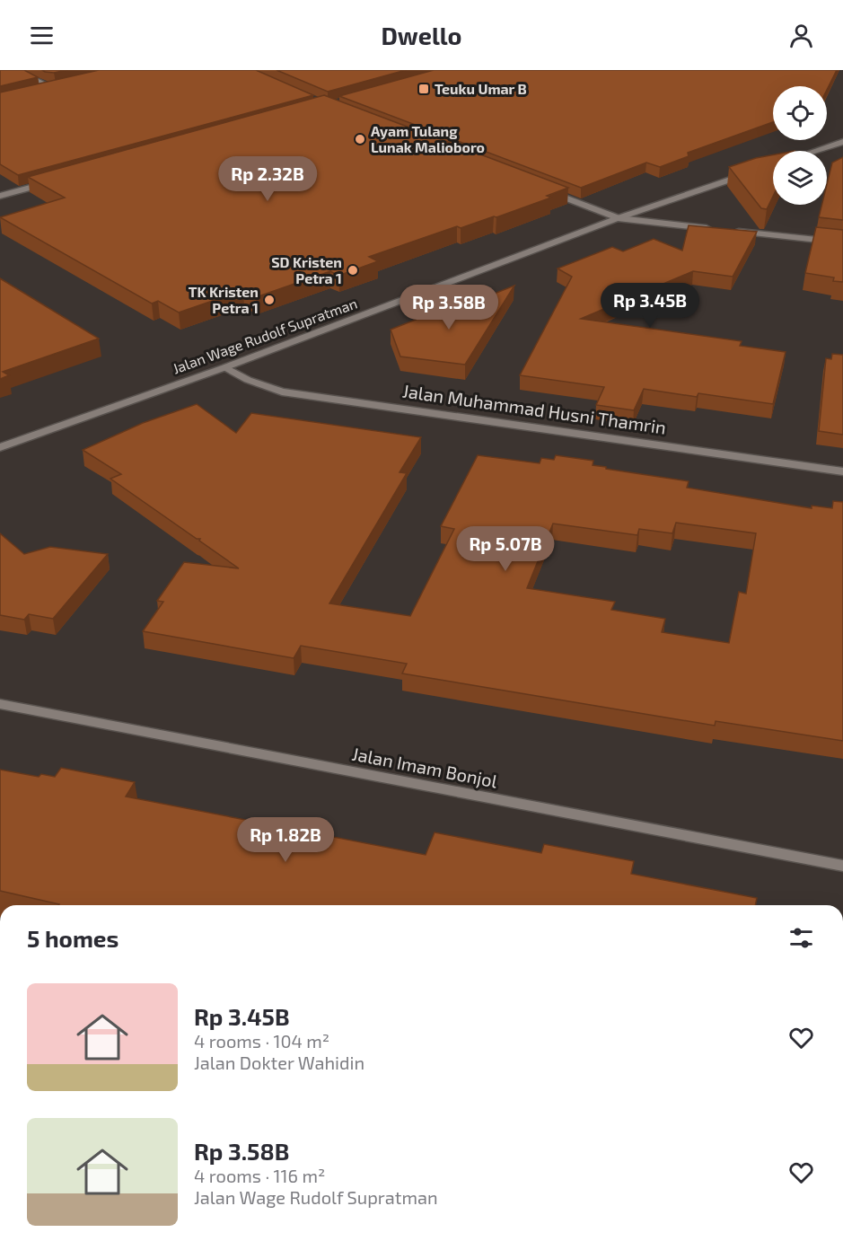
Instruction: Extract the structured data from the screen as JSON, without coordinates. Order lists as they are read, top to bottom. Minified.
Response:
{"streets":{"street":["Jalan Wage Rudolf Supratman","Jalan Muhammad Husni Thamrin","Jalan Imam Bonjol"]},"crossings":[["Jalan Wage Rudolf Supratman","Jalan Muhammad Husni Thamrin"]],"places":{"transit":["Teuku Umar B"],"other":["Ayam Tulang Lunak Malioboro","SD Kristen Petra 1","TK Kristen Petra 1"]},"page":{"header":"Dwello","price":["Rp 2.32B","Rp 3.45B","Rp 3.58B","Rp 5.07B","Rp 1.82B"],"heading":"5 homes","list":[{"name":"Rp 3.45B","note":"4 rooms · 104 m² · Jalan Dokter Wahidin"},{"name":"Rp 3.58B","note":"4 rooms · 116 m² · Jalan Wage Rudolf Supratman"}]}}
